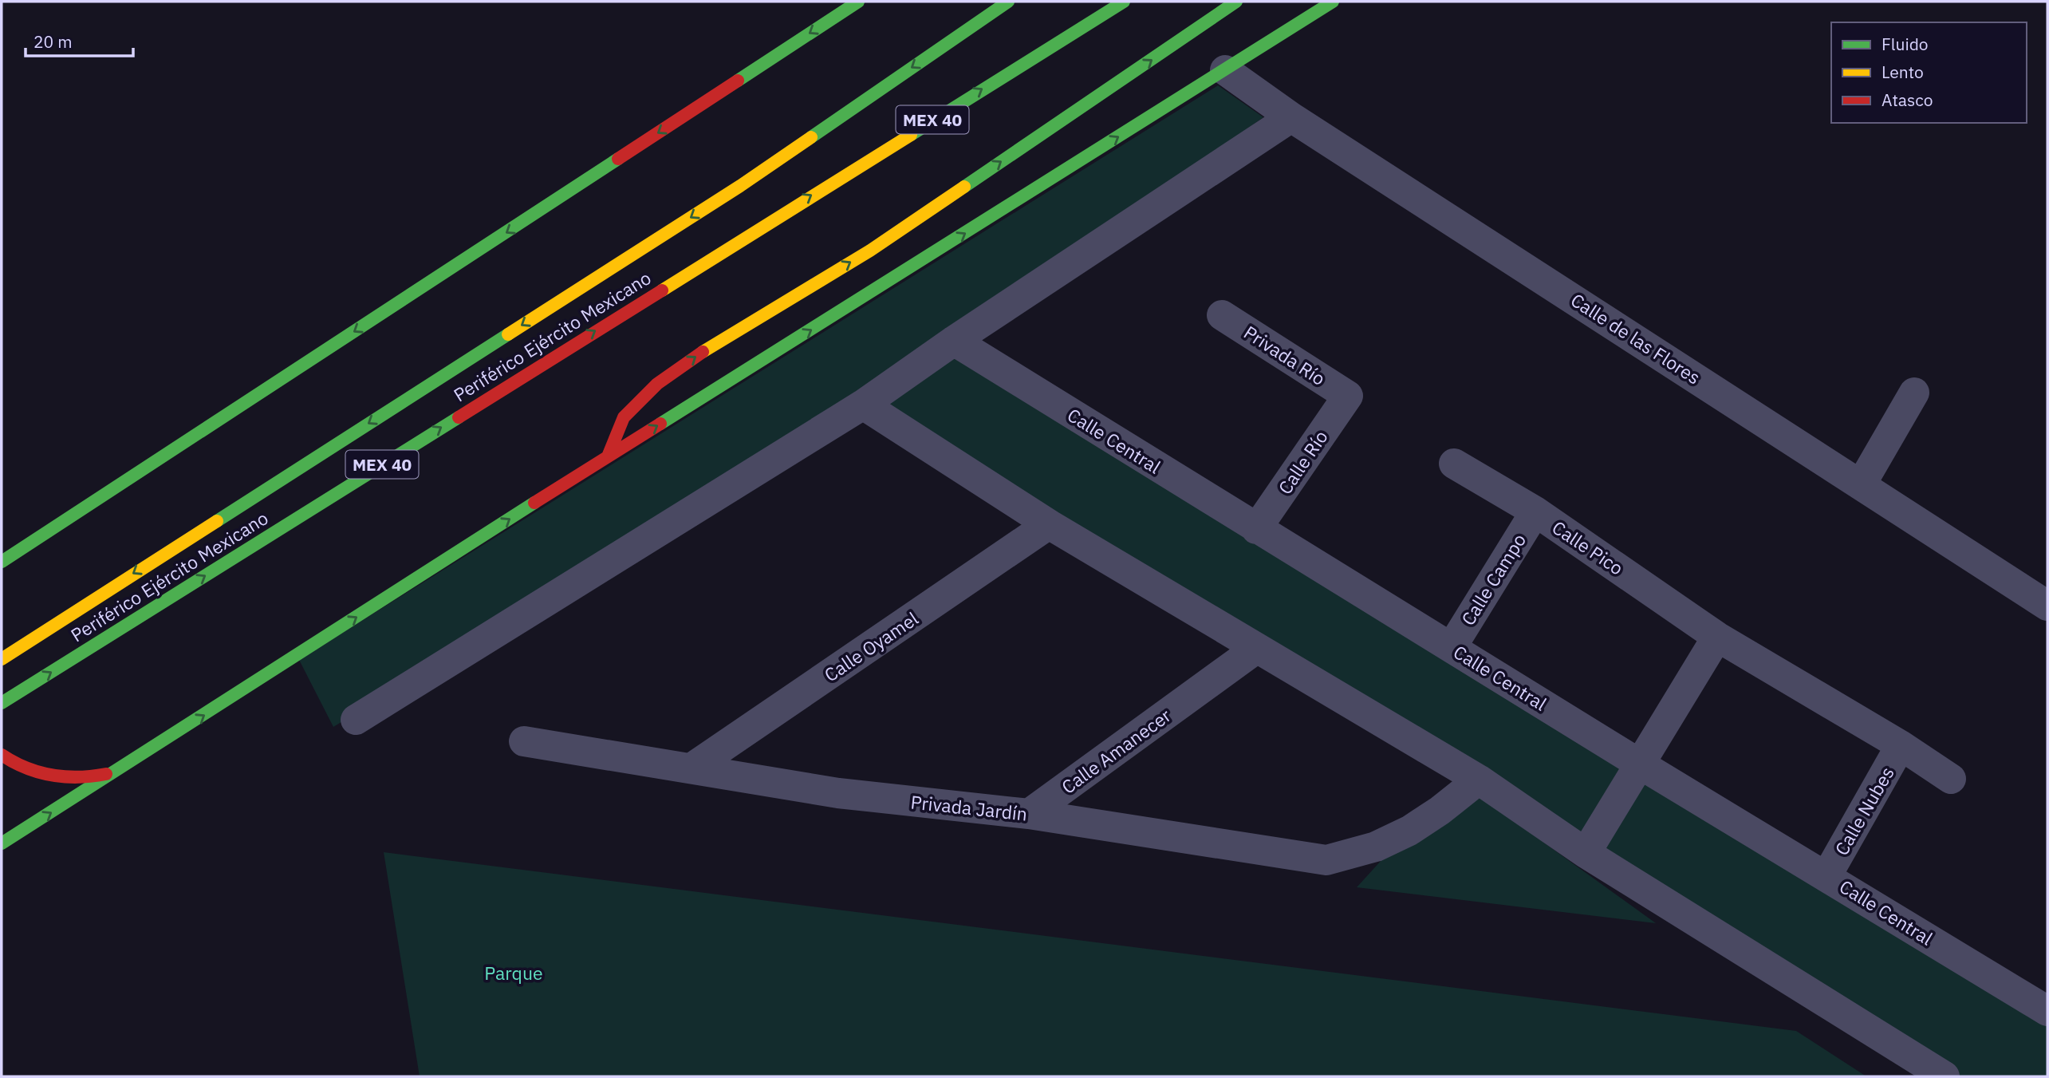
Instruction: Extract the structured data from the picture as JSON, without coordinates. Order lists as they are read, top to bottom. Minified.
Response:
{"streets":{"main road":["MEX 40","Periférico Ejército Mexicano"],"street":["Calle de las Flores","Privada Río","Calle Central","Calle Río","Calle Pico","Calle Campo","Calle Oyamel","Calle Amanecer","Privada Jardín","Calle Nubes"]},"crossings":[["Privada Río","Calle Río"],["Calle Central","Calle Río"],["Calle Central","Calle Campo"],["Calle Central","Calle Nubes"],["Calle Pico","Calle Campo"],["Calle Pico","Calle Nubes"],["Calle Oyamel","Privada Jardín"],["Calle Amanecer","Privada Jardín"]],"parks":["Parque"],"legend":["Fluido","Lento","Atasco"],"scale_bar":"20 m"}
